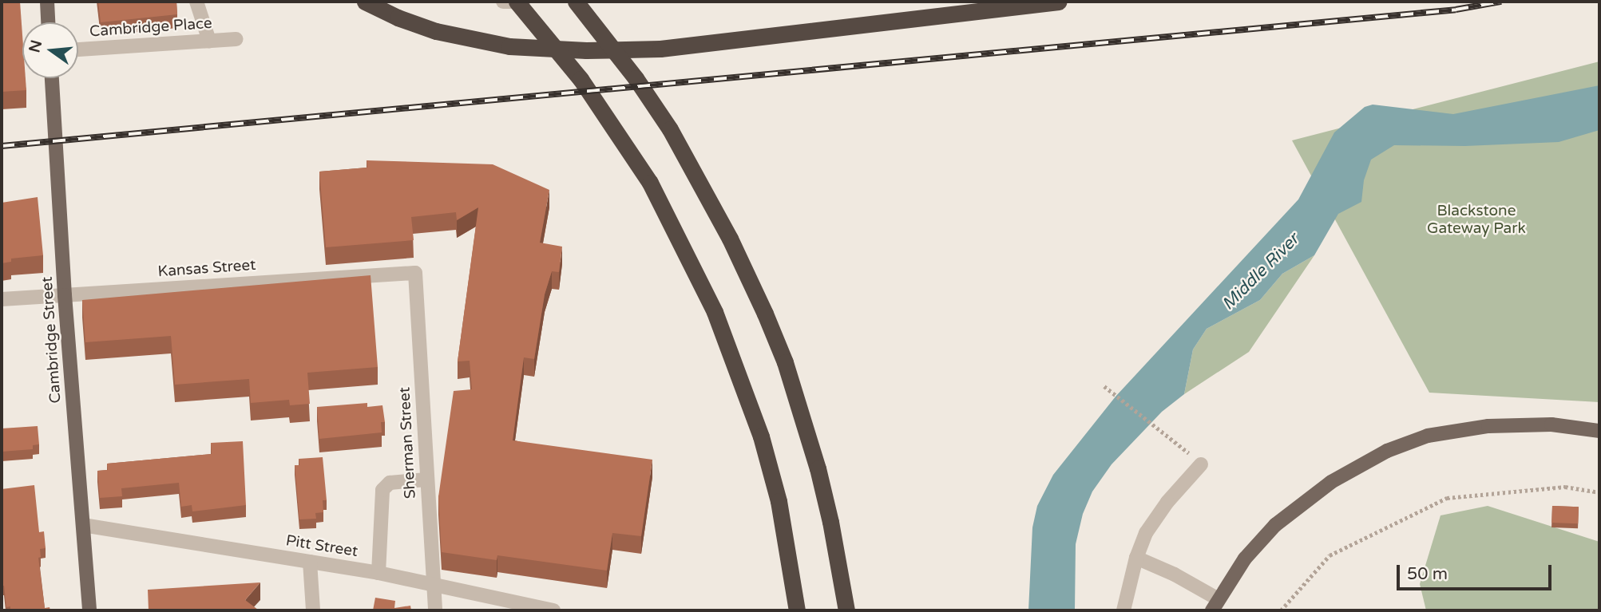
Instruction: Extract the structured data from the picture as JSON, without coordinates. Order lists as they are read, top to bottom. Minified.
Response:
{"streets":{"main road":["Cambridge Street"],"street":["Cambridge Place","Kansas Street","Sherman Street","Pitt Street"]},"crossings":[["Kansas Street","Cambridge Street"],["Kansas Street","Sherman Street"],["Cambridge Street","Pitt Street"],["Sherman Street","Pitt Street"]],"water":["Middle River"],"parks":["Blackstone Gateway Park"],"scale_bar":"50 m","north":"left"}
